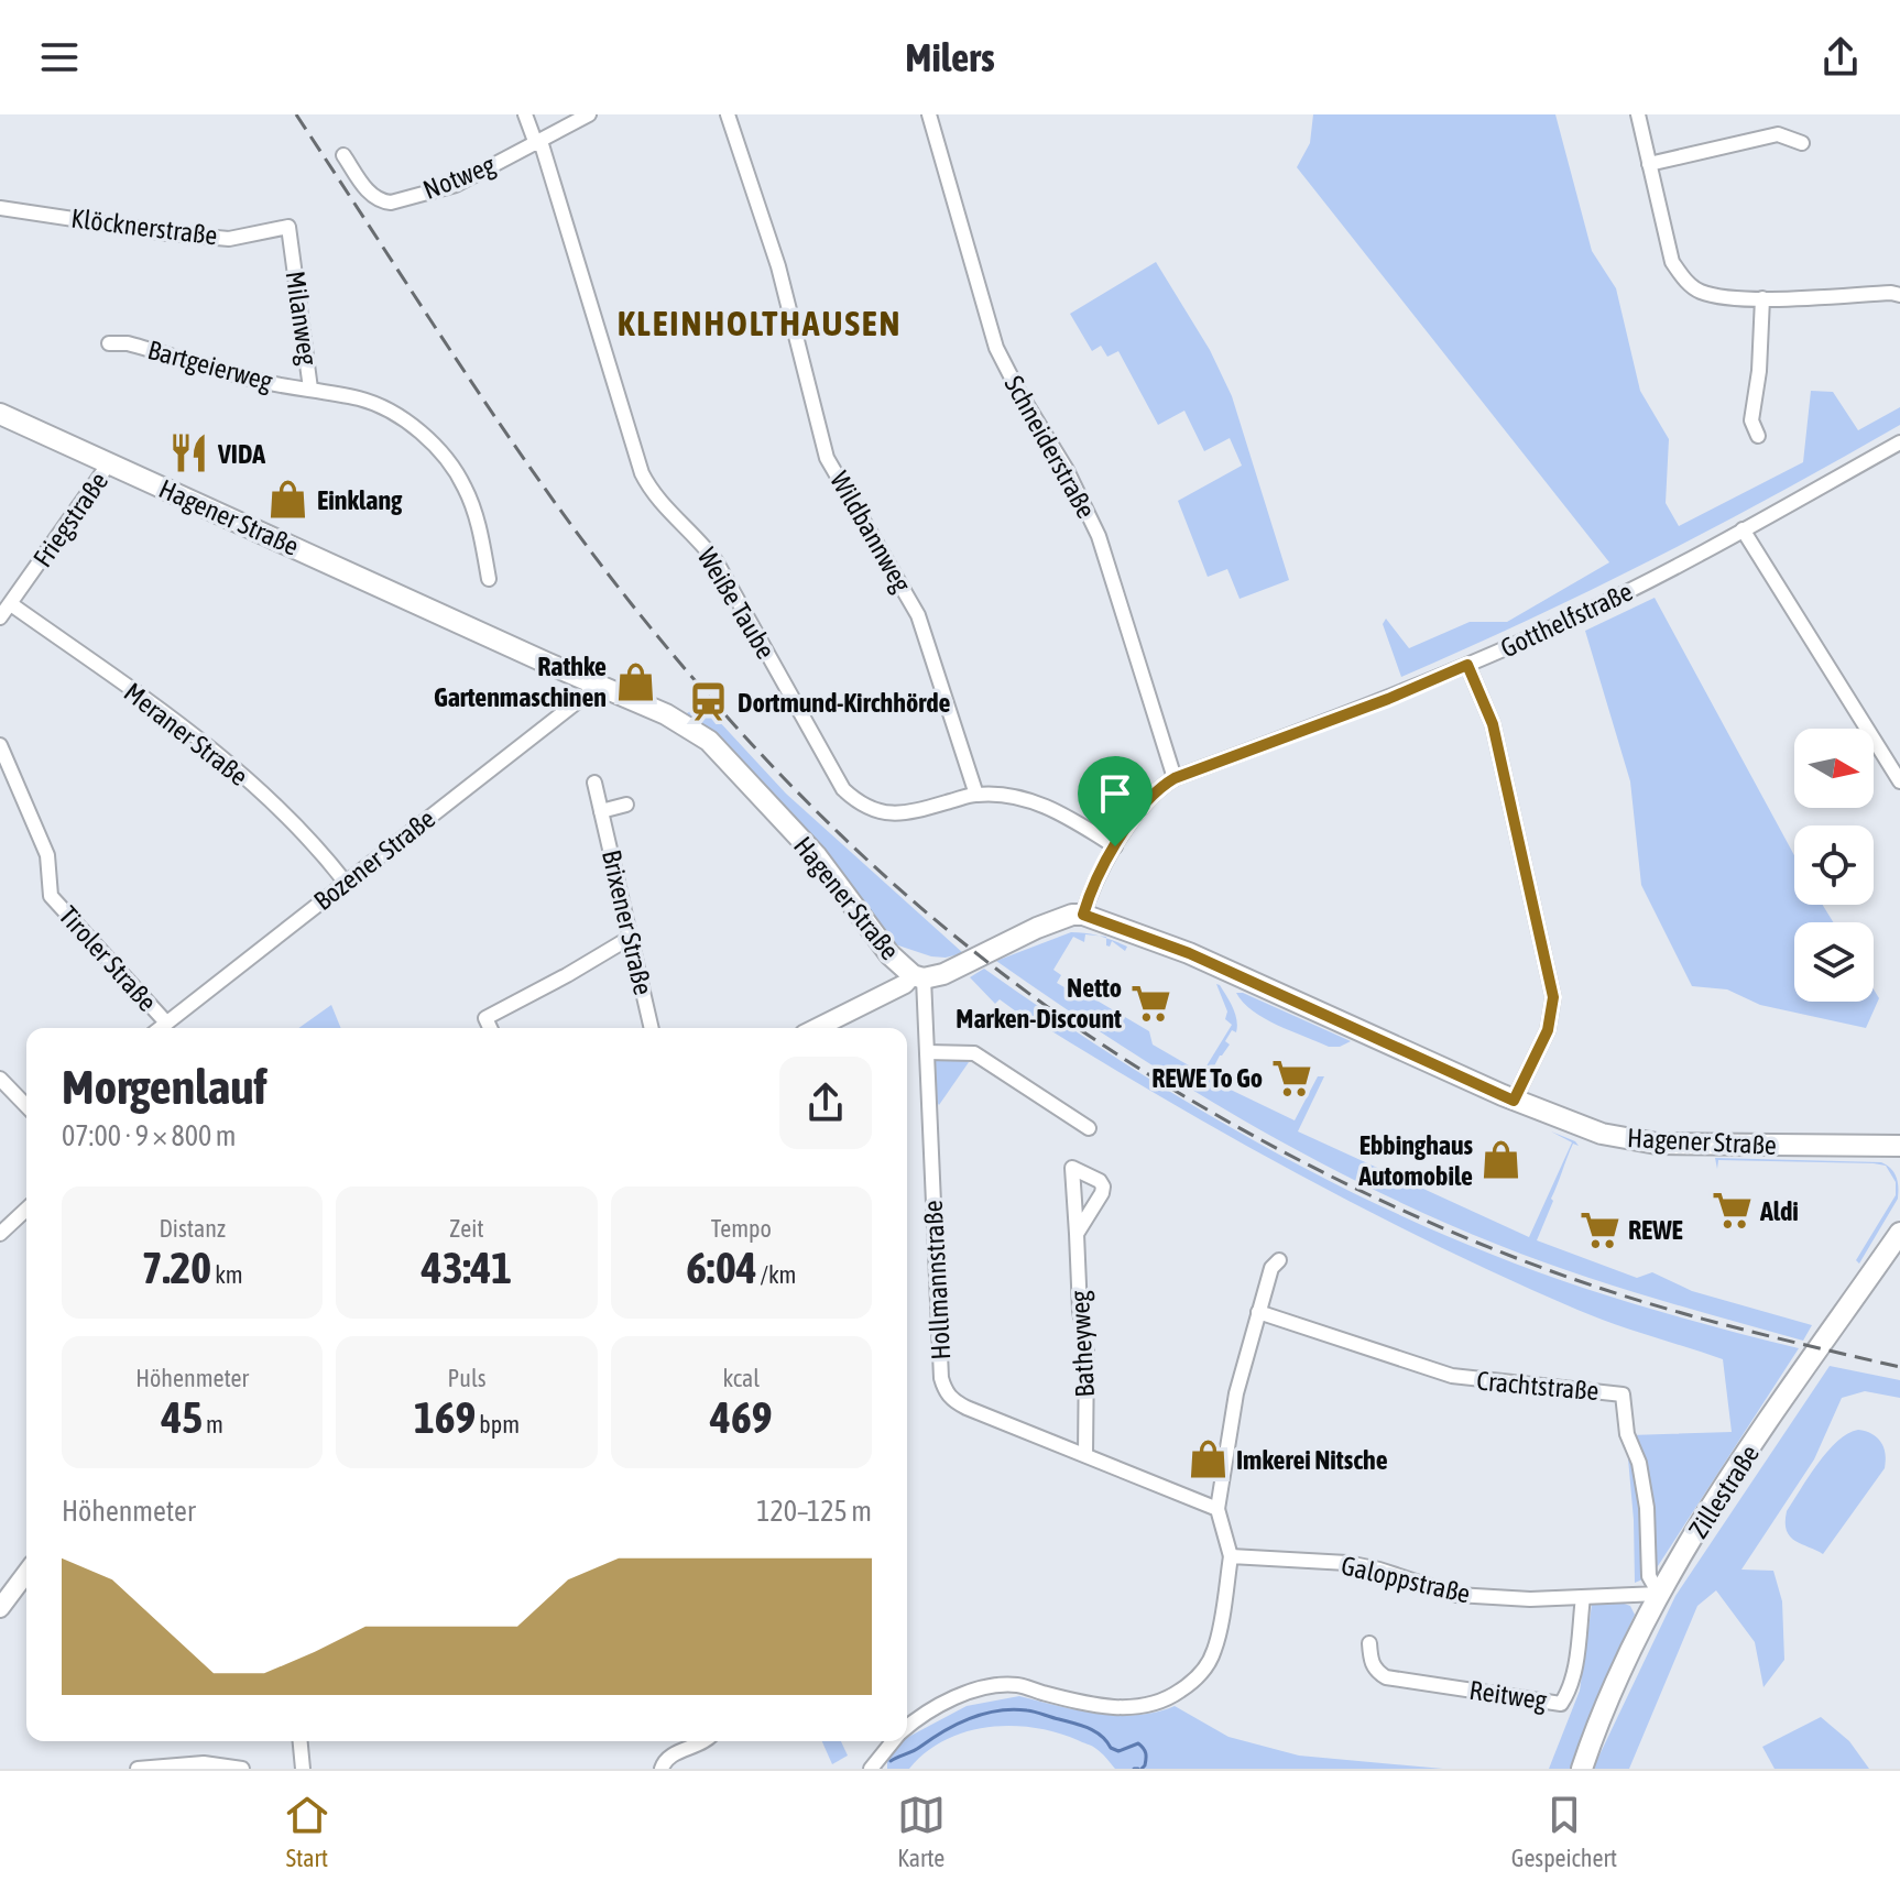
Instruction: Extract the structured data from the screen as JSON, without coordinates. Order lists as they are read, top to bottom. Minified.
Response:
{"streets":{"main road":["Hagener Straße","Zillestraße"],"street":["Notweg","Klöcknerstraße","Milanweg","Bartgeierweg","Schneiderstraße","Friegstraße","Wildbannweg","Weiße Taube","Gotthelfstraße","Meraner Straße","Bozener Straße","Brixener Straße","Tiroler Straße","Hollmannstraße","Batheyweg","Crachtstraße","Galoppstraße","Reitweg"]},"crossings":[["Notweg","Weiße Taube"],["Klöcknerstraße","Milanweg"],["Milanweg","Bartgeierweg"],["Schneiderstraße","Gotthelfstraße"],["Hagener Straße","Friegstraße"],["Hagener Straße","Gotthelfstraße"],["Hagener Straße","Bozener Straße"],["Hagener Straße","Hollmannstraße"],["Friegstraße","Meraner Straße"],["Wildbannweg","Weiße Taube"],["Weiße Taube","Gotthelfstraße"],["Meraner Straße","Bozener Straße"],["Bozener Straße","Tiroler Straße"],["Hollmannstraße","Batheyweg"],["Crachtstraße","Zillestraße"],["Crachtstraße","Galoppstraße"],["Zillestraße","Galoppstraße"],["Galoppstraße","Reitweg"]],"districts":["KLEINHOLTHAUSEN"],"places":{"restaurant":["VIDA"],"shop":["Einklang","Rathke Gartenmaschinen","Ebbinghaus Automobile","Imkerei Nitsche"],"station":["Dortmund-Kirchhörde"],"supermarket":["Netto Marken-Discount","REWE To Go","Aldi","REWE"]},"north":"right","page":{"header":"Milers","heading":["Morgenlauf","07:00 · 9 × 800 m"],"stats":[["Distanz","7.20 km"],["Zeit","43:41"],["Tempo","6:04 /km"],["Höhenmeter","45 m"],["Puls","169 bpm"],["kcal","469"]],"chart":["Höhenmeter","120–125 m"],"tabs":["Start","Karte","Gespeichert"]}}
